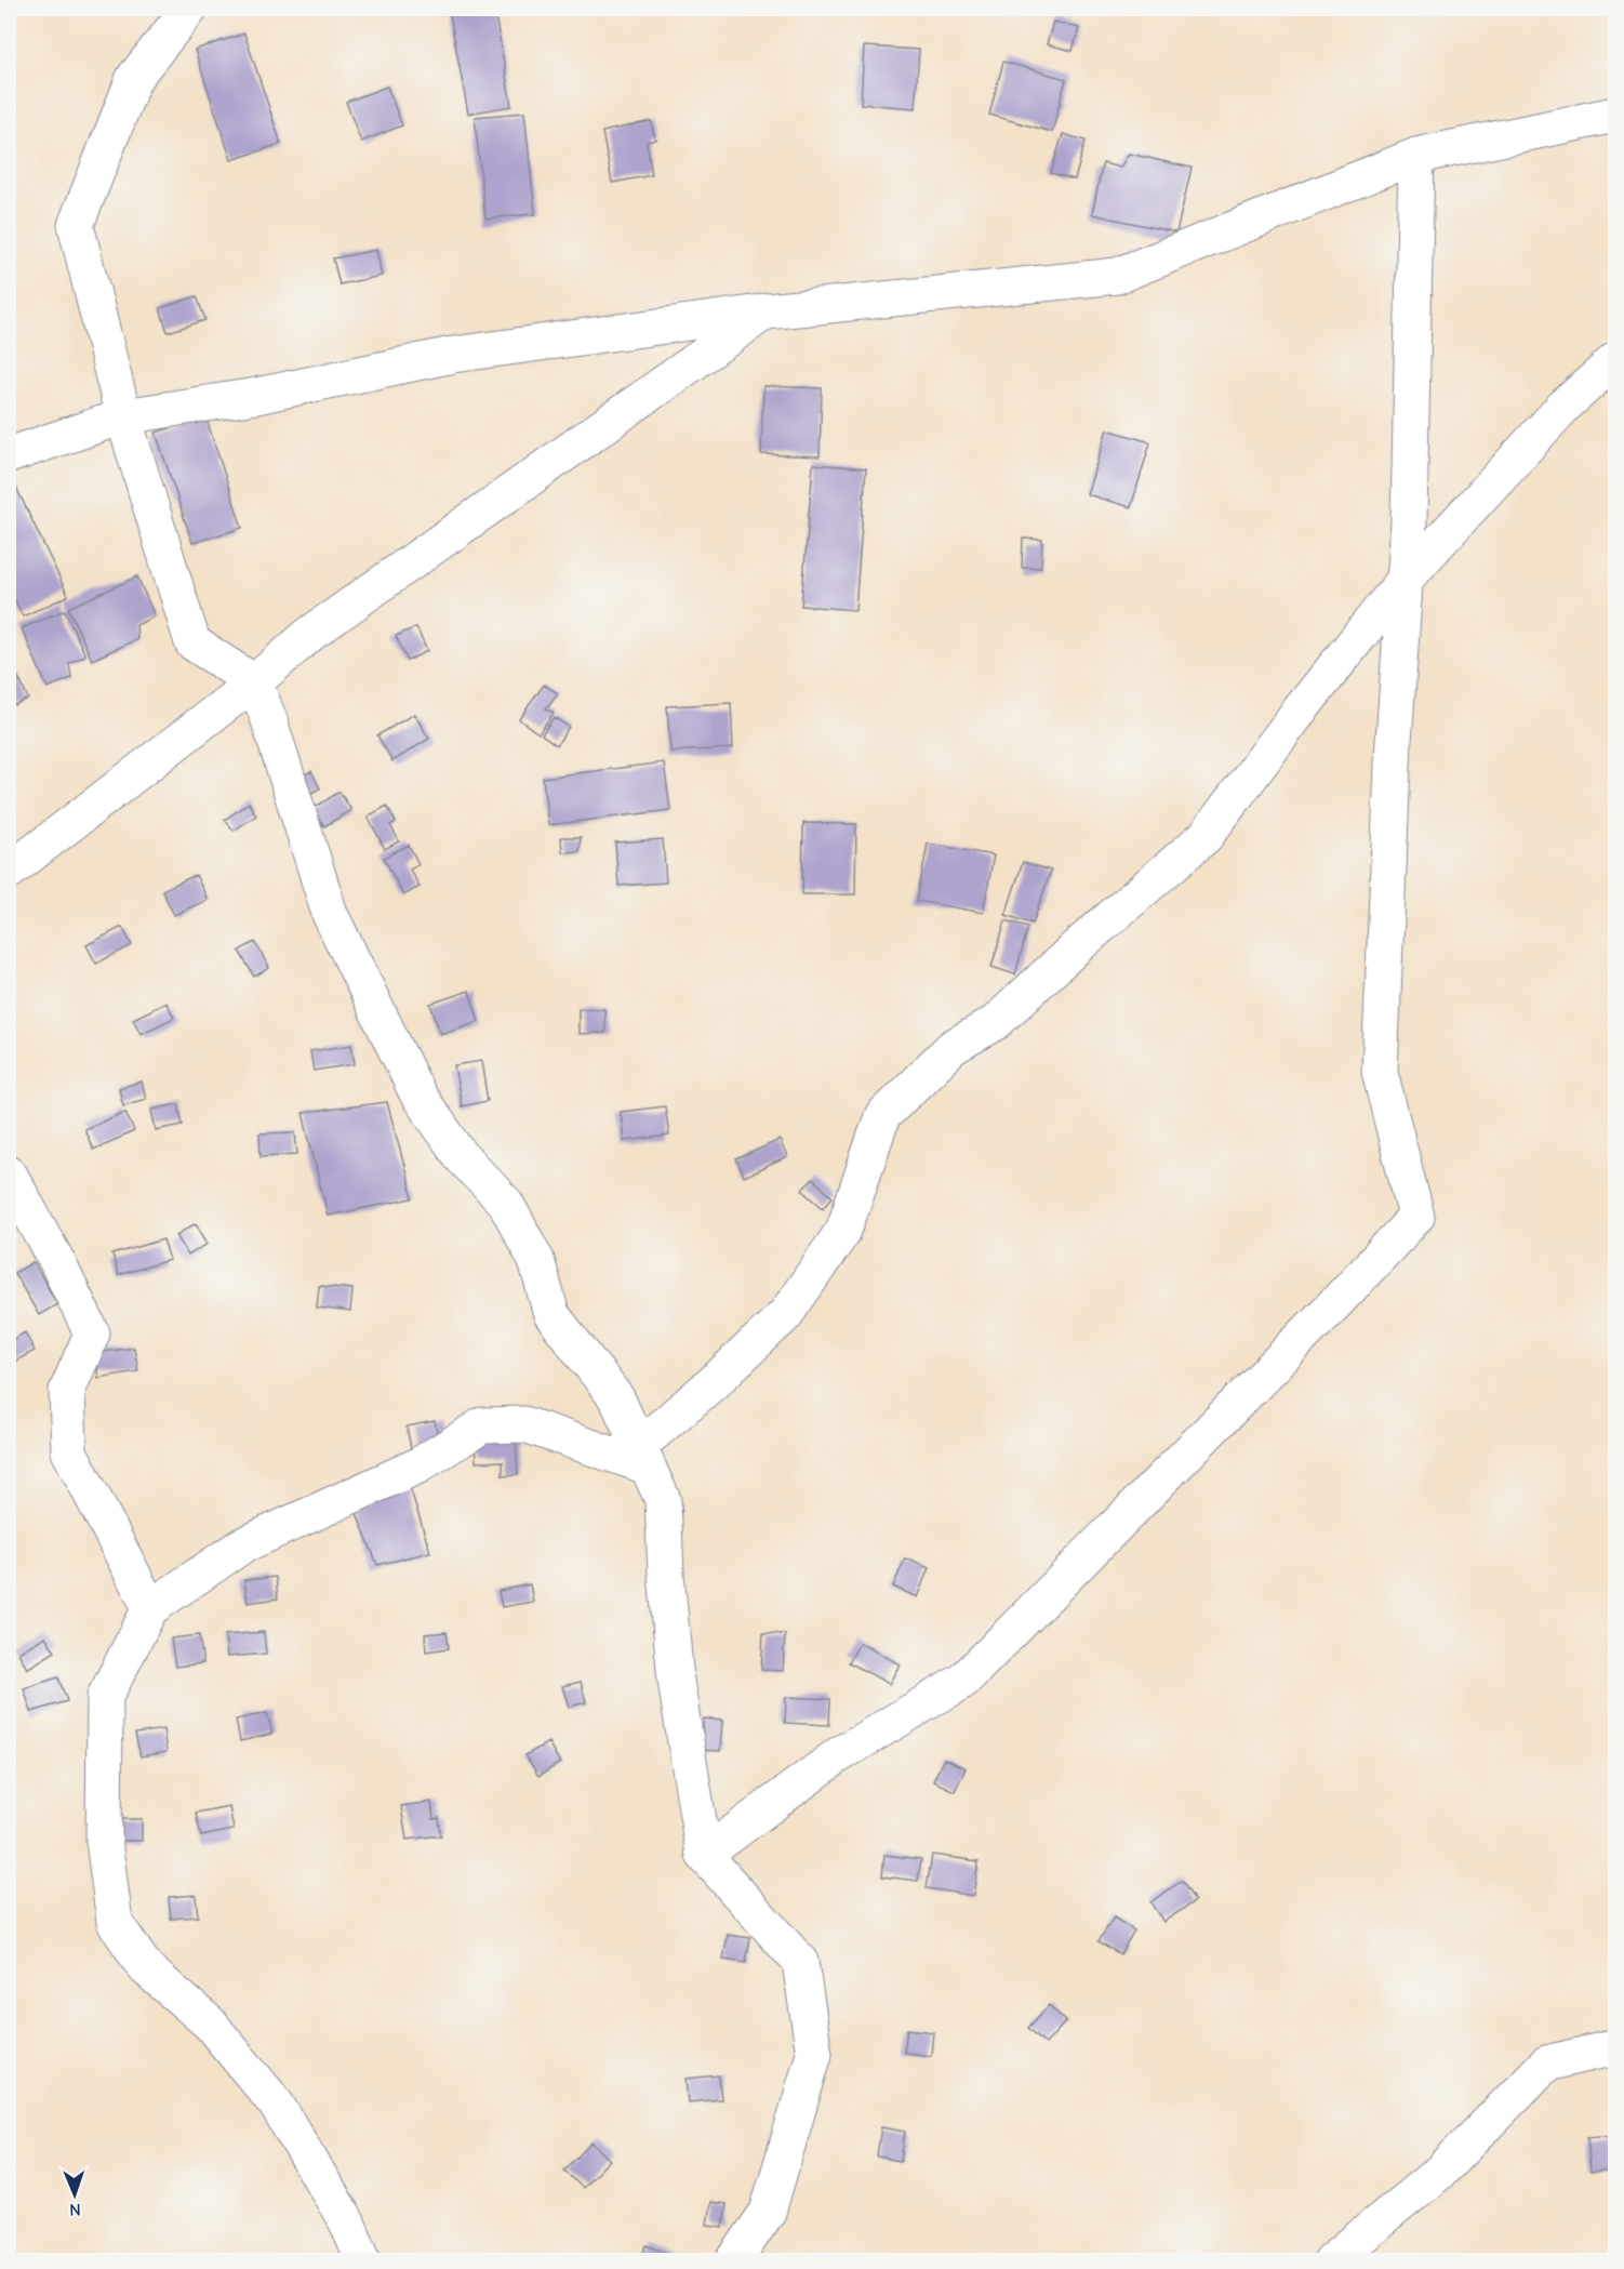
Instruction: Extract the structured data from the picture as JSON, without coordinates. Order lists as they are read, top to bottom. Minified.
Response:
{"north":"bottom"}
